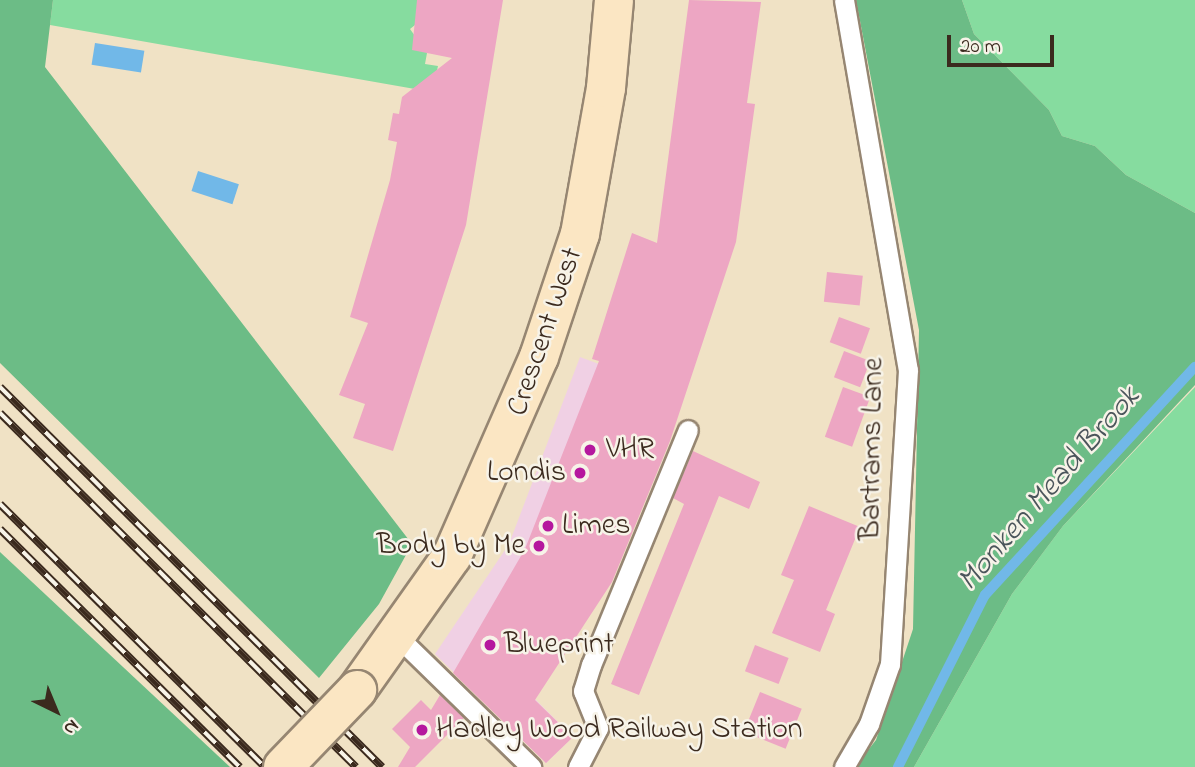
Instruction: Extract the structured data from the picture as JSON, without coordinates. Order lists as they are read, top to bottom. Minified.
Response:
{"streets":{"street":["Crescent West"],"lane":["Bartrams Lane"]},"water":["Monken Mead Brook"],"places":["VHR","Londis","Limes","Body by Me","Blueprint","Hadley Wood Railway Station"],"scale_bar":"20 m","north":"bottom right"}
